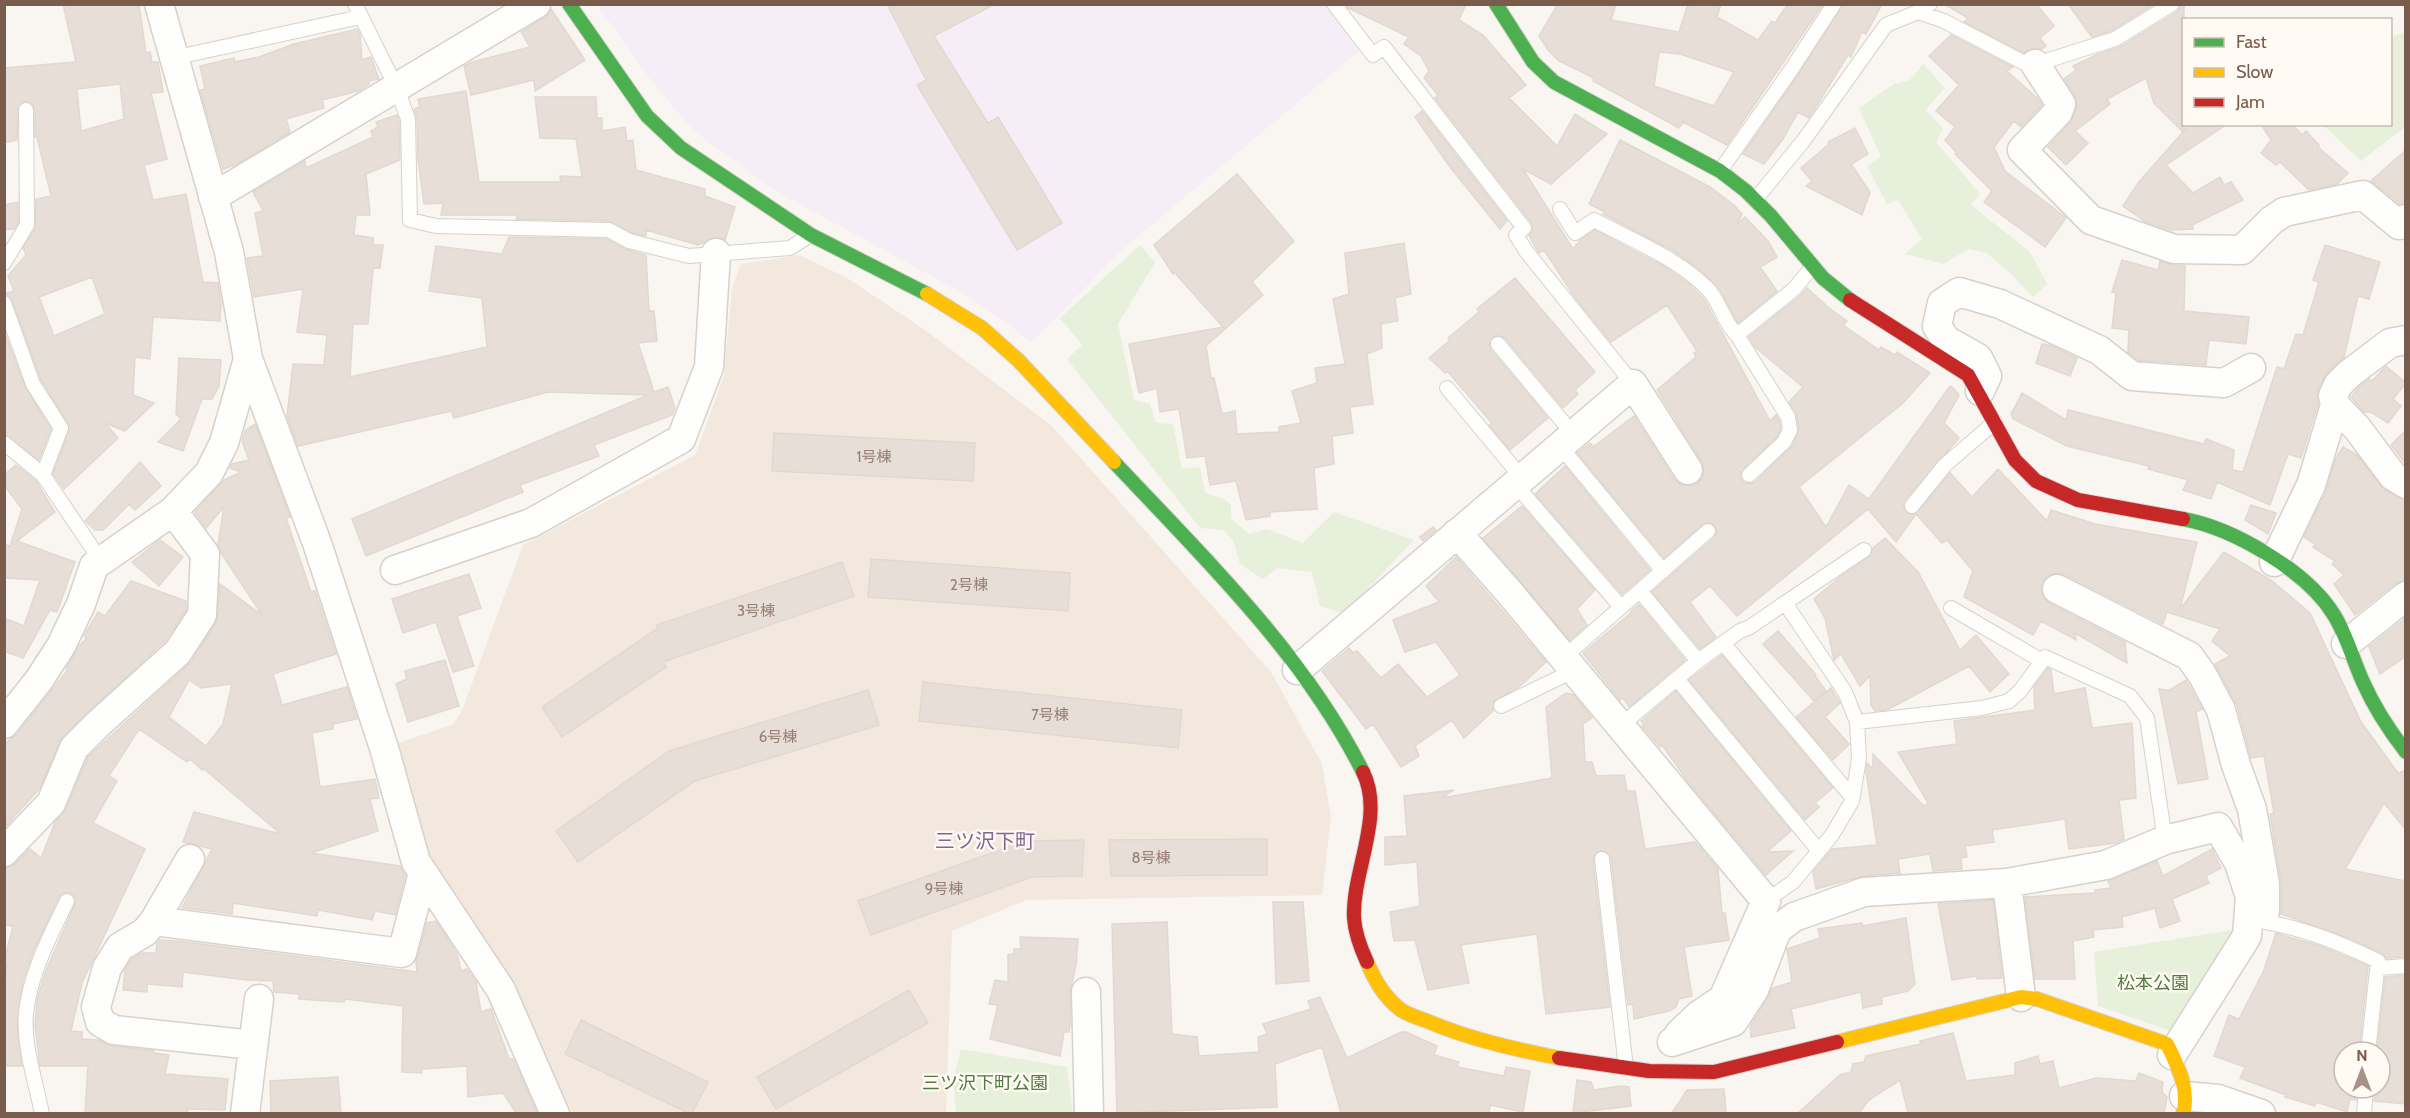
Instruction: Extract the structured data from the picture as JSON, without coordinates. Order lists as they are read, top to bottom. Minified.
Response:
{"districts":["三ツ沢下町"],"parks":["松本公園","三ツ沢下町公園"],"house_numbers":["1号棟","2号棟","3号棟","7号棟","6号棟","8号棟","9号棟"],"legend":["Fast","Slow","Jam"],"north":"top"}
